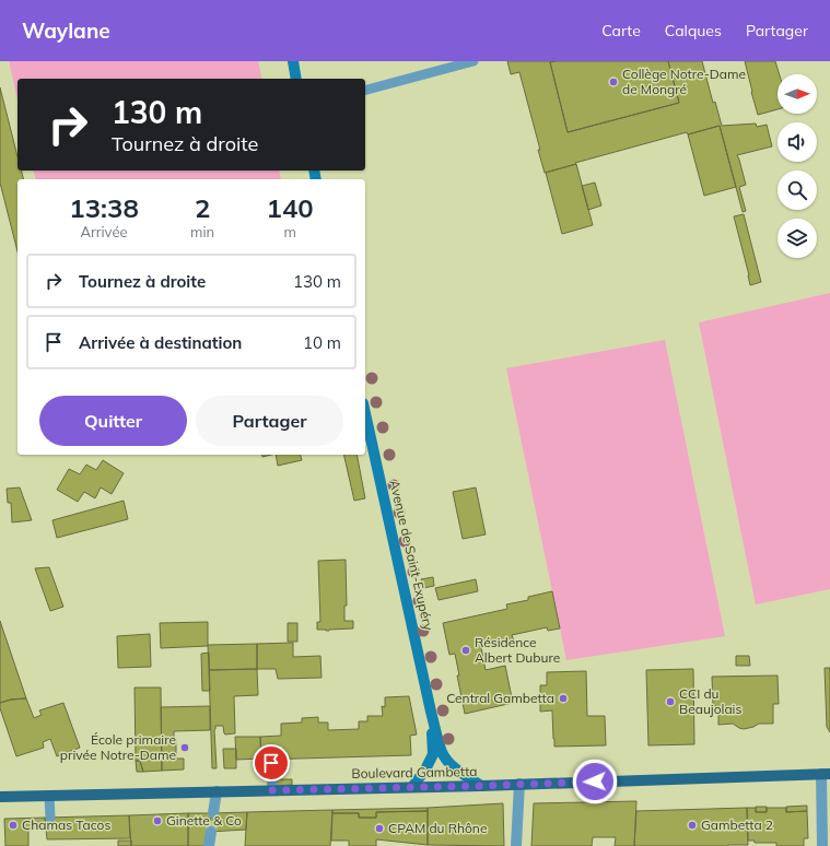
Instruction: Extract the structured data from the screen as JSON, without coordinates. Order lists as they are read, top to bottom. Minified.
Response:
{"streets":{"main road":["Boulevard Gambetta"],"street":["Avenue de Saint-Exupéry"]},"crossings":[["Avenue de Saint-Exupéry","Boulevard Gambetta"]],"places":["Collège Notre-Dame de Mongré","Résidence Albert Dubure","Central Gambetta","CCI du Beaujolais","École primaire privée Notre-Dame","Ginette & Co","Chamas Tacos","Gambetta 2","CPAM du Rhône"],"north":"right","page":{"header":"Waylane","nav":["Carte","Calques","Partager"],"turn":["130 m","Tournez à droite"],"eta":["13:38","Arrivée","2","min","140","m"],"list":[{"name":"Tournez à droite","value":"130 m"},{"name":"Arrivée à destination","value":"10 m"}],"buttons":["Quitter","Partager"]}}
